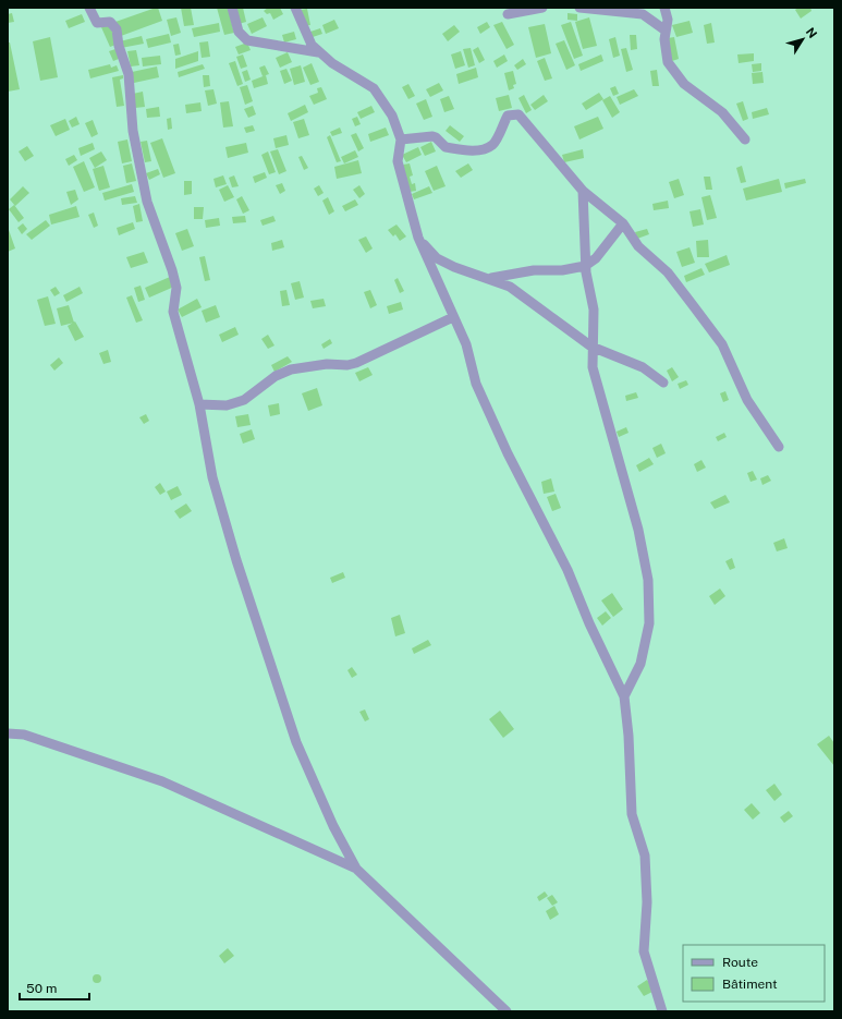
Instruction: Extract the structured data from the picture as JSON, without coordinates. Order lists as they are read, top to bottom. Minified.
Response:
{"legend":["Route","Bâtiment"],"scale_bar":"50 m","north":"top right"}
